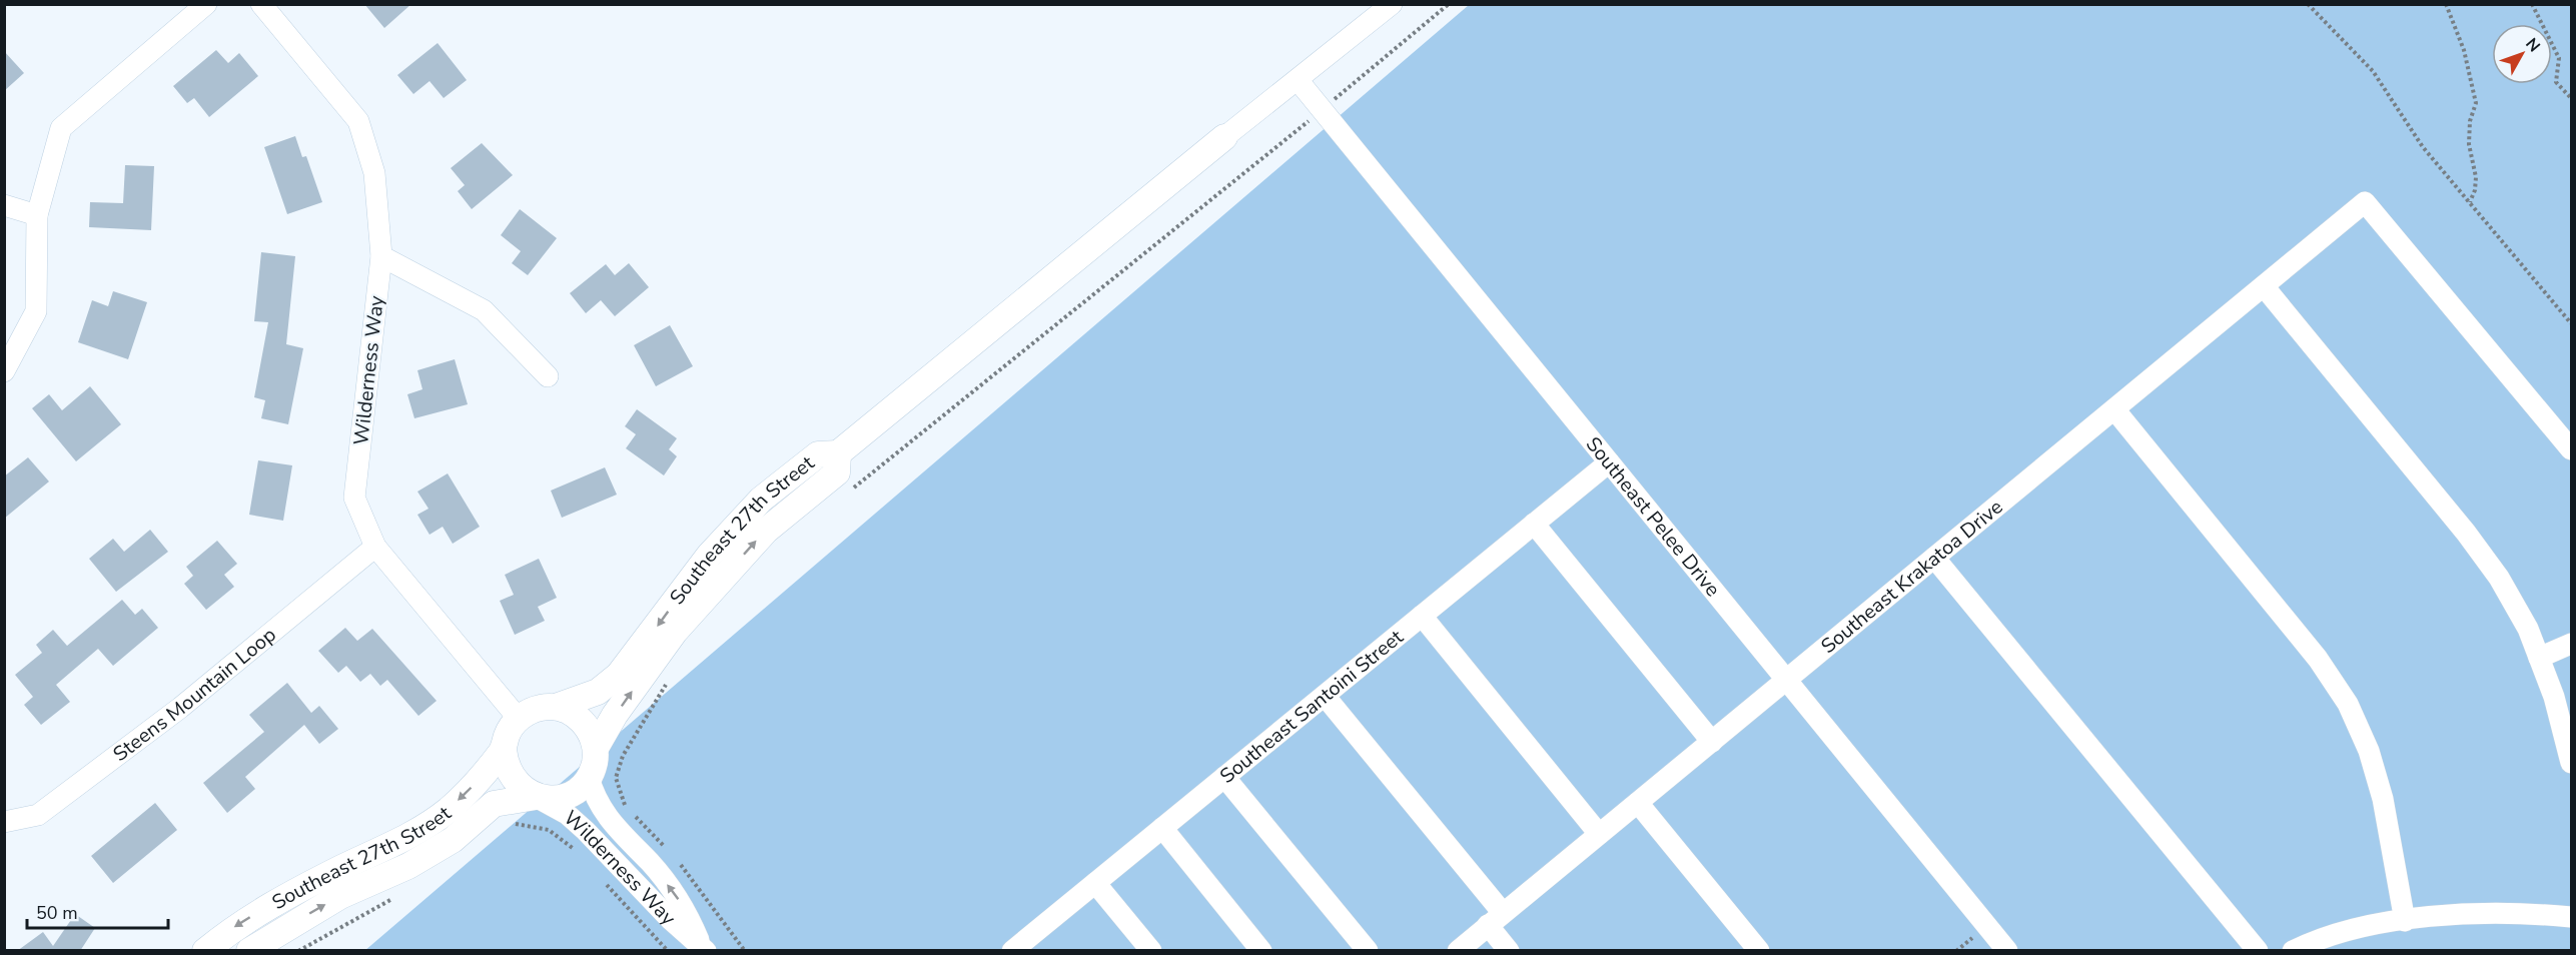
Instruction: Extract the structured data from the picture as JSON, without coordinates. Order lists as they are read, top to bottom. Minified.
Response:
{"streets":{"main road":["Southeast 27th Street"],"street":["Wilderness Way","Southeast Pelee Drive","Southeast Krakatoa Drive","Steens Mountain Loop","Southeast Santoini Street"]},"crossings":[["Wilderness Way","Southeast 27th Street"],["Wilderness Way","Steens Mountain Loop"],["Southeast Pelee Drive","Southeast Krakatoa Drive"],["Southeast Pelee Drive","Southeast Santoini Street"]],"scale_bar":"50 m","north":"top right"}
